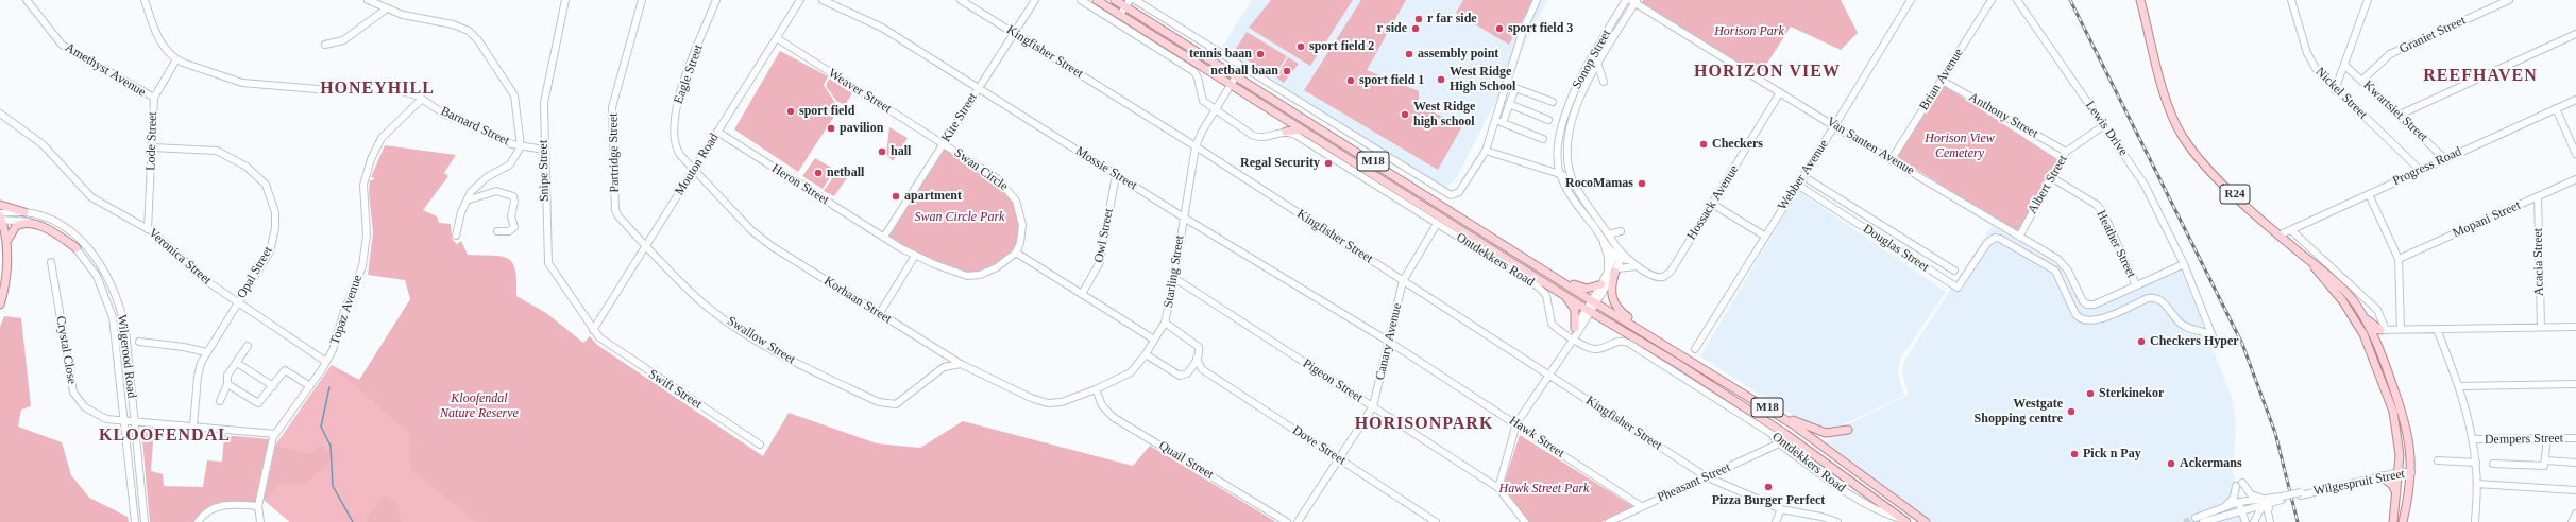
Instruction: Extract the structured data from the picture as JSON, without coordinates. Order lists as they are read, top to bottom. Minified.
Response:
{"streets":{"main road":["M18","R24","Ontdekkers Road"],"street":["Graniet Street","Kingfisher Street","Sonop Street","Amethyst Avenue","Eagle Street","Brian Avenue","Weaver Street","Nickel Street","Kwartsiet Street","Anthony Street","Kite Street","Barnard Street","Lewis Drive","Lode Street","Van Santen Avenue","Partridge Street","Mouton Road","Progress Road","Mossie Street","Swan Circle","Snipe Street","Webber Avenue","Heron Street","Albert Street","Hossack Avenue","Mopani Street","Owl Street","Heather Street","Douglas Street","Veronica Street","Acacia Street","Starling Street","Opal Street","Korhaan Street","Topaz Avenue","Swallow Street","Canary Avenue","Crystal Close","Wilgerood Road","Pigeon Street","Swift Street","Hawk Street","Dempers Street","Dove Street","Quail Street","Pheasant Street","Wilgespruit Street"]},"crossings":[["Graniet Street","Kwartsiet Street"],["Kingfisher Street","Kite Street"],["Kingfisher Street","Starling Street"],["Kingfisher Street","Canary Avenue"],["Kingfisher Street","Pheasant Street"],["Sonop Street","Van Santen Avenue"],["Sonop Street","Hossack Avenue"],["Amethyst Avenue","Lode Street"],["Eagle Street","Mouton Road"],["Eagle Street","Korhaan Street"],["Brian Avenue","Anthony Street"],["Brian Avenue","Van Santen Avenue"],["Weaver Street","Kite Street"],["Weaver Street","Mouton Road"],["Weaver Street","Swan Circle"],["Weaver Street","Heron Street"],["Nickel Street","Progress Road"],["Kwartsiet Street","Progress Road"],["Anthony Street","Albert Street"],["Kite Street","Mossie Street"],["Kite Street","Swan Circle"],["Kite Street","Heron Street"],["Barnard Street","Lode Street"],["Barnard Street","Snipe Street"],["Barnard Street","Topaz Avenue"],["Lewis Drive","Albert Street"],["Lode Street","Veronica Street"],["Lode Street","Opal Street"],["Van Santen Avenue","Webber Avenue"],["Van Santen Avenue","Albert Street"],["Van Santen Avenue","Hossack Avenue"],["Van Santen Avenue","Heather Street"],["Partridge Street","Mouton Road"],["Partridge Street","Swallow Street"],["Mouton Road","Snipe Street"],["Mouton Road","Heron Street"],["Mouton Road","Korhaan Street"],["Mouton Road","Swallow Street"],["Mouton Road","Swift Street"],["Progress Road","R24"],["Mossie Street","Owl Street"],["Mossie Street","Starling Street"],["Mossie Street","Canary Avenue"],["Mossie Street","Hawk Street"],["Swan Circle","Heron Street"],["Snipe Street","Swift Street"],["Webber Avenue","Douglas Street"],["Albert Street","Heather Street"],["R24","Wilgespruit Street"],["Mopani Street","Acacia Street"],["Veronica Street","Opal Street"],["Veronica Street","Topaz Avenue"],["Ontdekkers Road","Starling Street"],["Ontdekkers Road","Canary Avenue"],["Ontdekkers Road","Pheasant Street"],["Starling Street","Korhaan Street"],["Starling Street","Pigeon Street"],["Starling Street","Quail Street"],["Opal Street","Crystal Close"],["Topaz Avenue","Crystal Close"],["Canary Avenue","Pigeon Street"],["Canary Avenue","Hawk Street"],["Canary Avenue","Dove Street"],["Crystal Close","Wilgerood Road"],["Hawk Street","Pheasant Street"]],"districts":["HORIZON VIEW","REEFHAVEN","HONEYHILL","HORISONPARK","KLOOFENDAL"],"parks":["Horison Park","Horison View Cemetery","Swan Circle Park","Kloofendal Nature Reserve","Hawk Street Park"],"places":["r far side","r side","sport field 3","sport field 2","tennis baan","assembly point","netball baan","West Ridge High School","sport field 1","sport field","West Ridge high school","pavilion","Checkers","hall","Regal Security","netball","RocoMamas","apartment","Checkers Hyper","Sterkinekor","Westgate Shopping centre","Pick n Pay","Ackermans","Pizza Burger Perfect"]}
